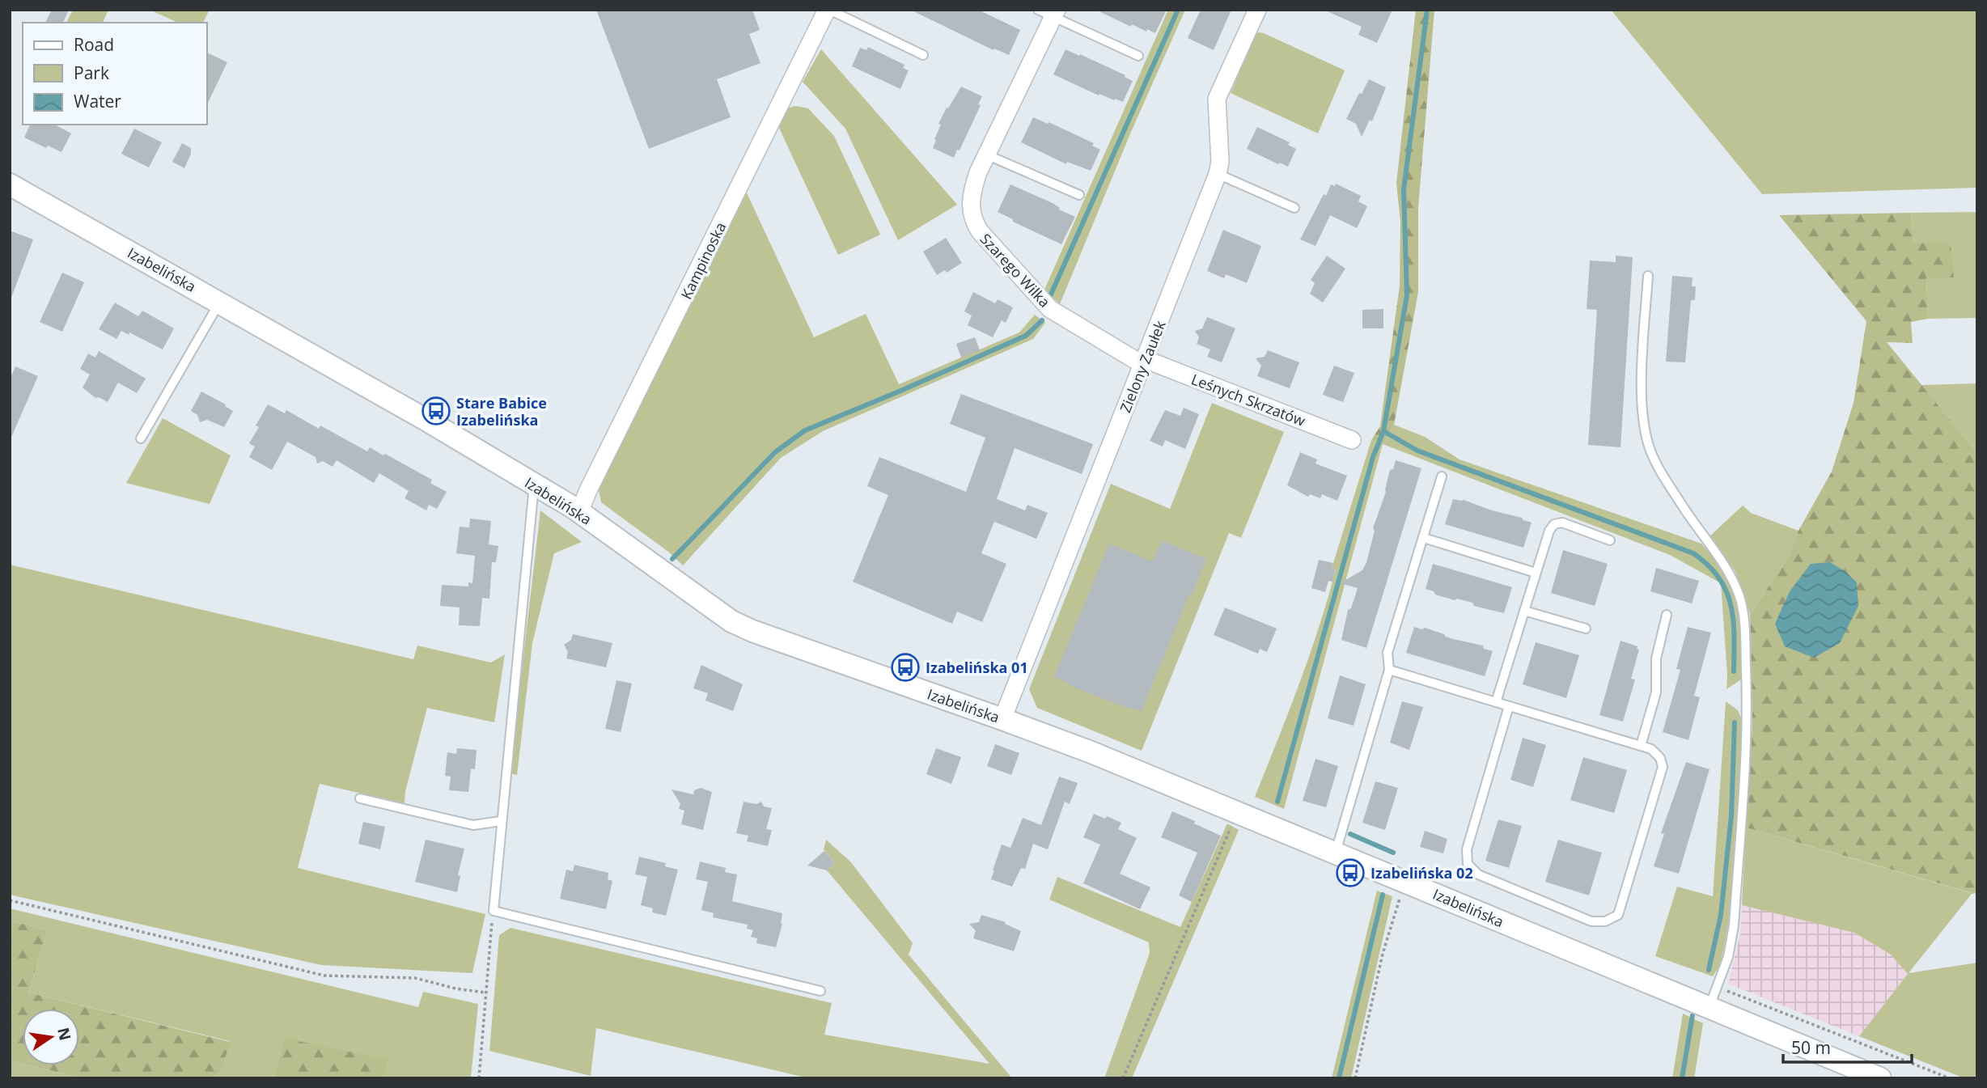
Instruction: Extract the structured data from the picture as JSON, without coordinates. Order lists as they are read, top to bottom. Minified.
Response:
{"streets":{"street":["Kampinoska","Izabelińska","Szarego Wilka","Zielony Zaułek","Leśnych Skrzatów"]},"crossings":[["Kampinoska","Izabelińska"],["Izabelińska","Zielony Zaułek"],["Szarego Wilka","Zielony Zaułek"],["Szarego Wilka","Leśnych Skrzatów"],["Zielony Zaułek","Leśnych Skrzatów"]],"places":{"bus stop":["Stare Babice Izabelińska","Izabelińska 01","Izabelińska 02"]},"legend":["Road","Park","Water"],"scale_bar":"50 m","north":"right"}
